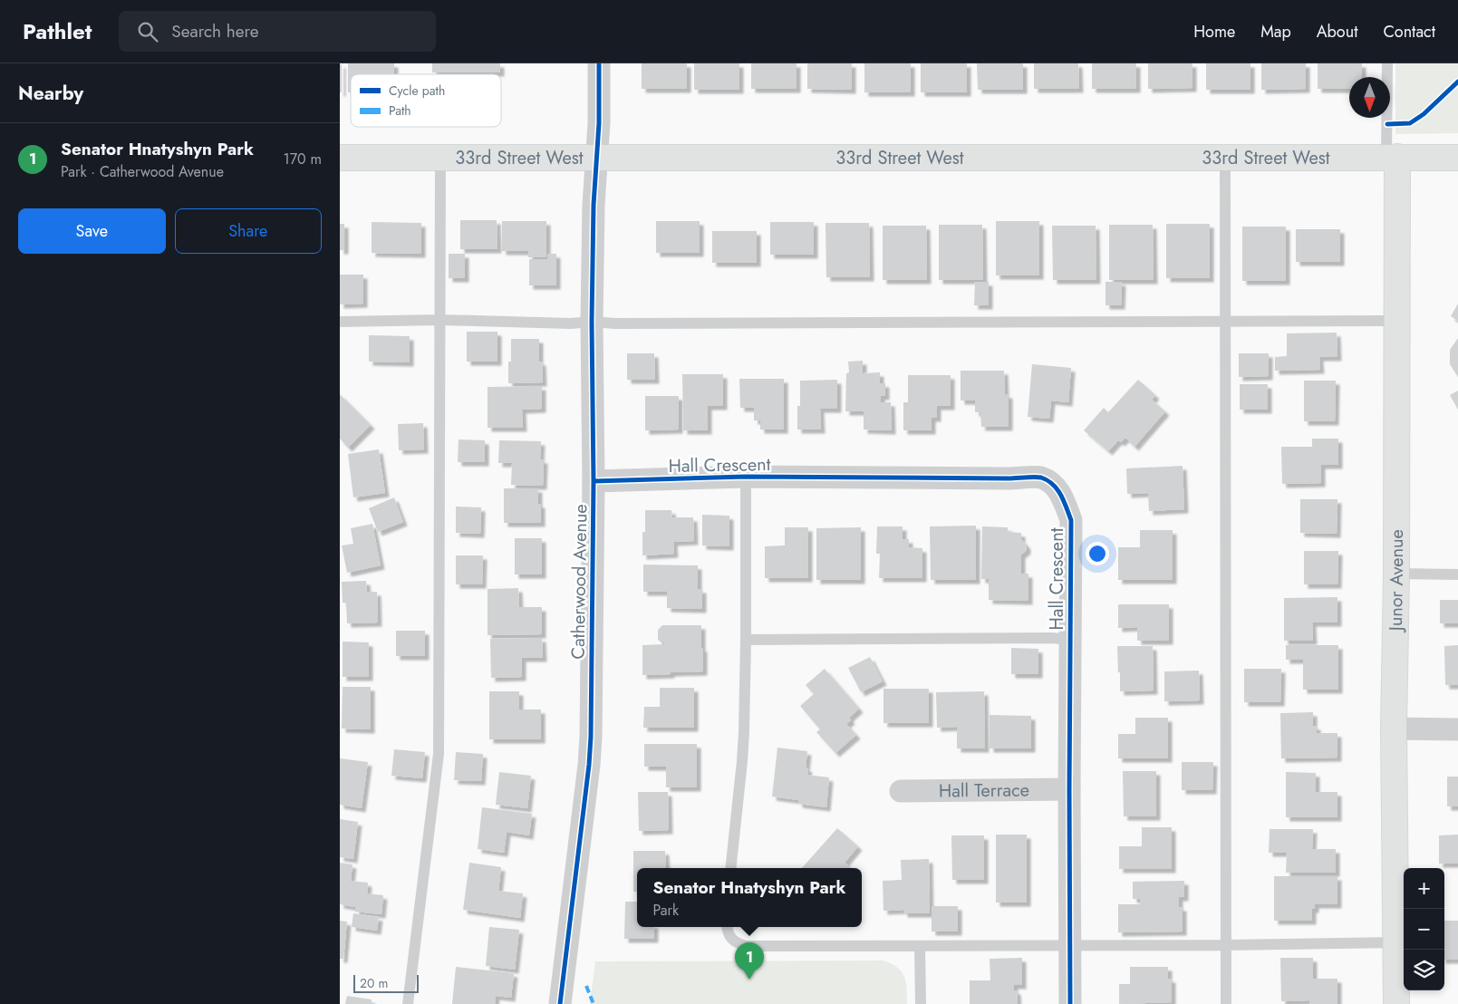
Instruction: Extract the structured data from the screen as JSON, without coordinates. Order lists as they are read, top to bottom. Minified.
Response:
{"streets":{"main road":["33rd Street West","Junor Avenue"],"street":["Hall Crescent","Catherwood Avenue","Hall Terrace"]},"crossings":[["33rd Street West","Junor Avenue"],["33rd Street West","Catherwood Avenue"],["Hall Crescent","Catherwood Avenue"],["Hall Crescent","Hall Terrace"]],"legend":["Cycle path","Path"],"scale_bar":"20 m","north":"bottom","page":{"header":"Pathlet","search":"Search here","nav":["Home","Map","About","Contact"],"heading":"Nearby","list":[{"mark":"1","name":"Senator Hnatyshyn Park","note":"Park · Catherwood Avenue","value":"170 m"}],"buttons":["Save","Share"],"map_buttons":["+","−"],"popup":["Senator Hnatyshyn Park","Park"],"pins":"1","scale":"20 m"}}
